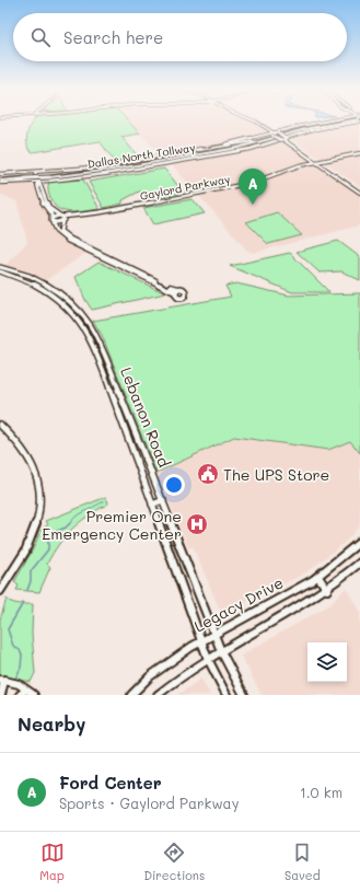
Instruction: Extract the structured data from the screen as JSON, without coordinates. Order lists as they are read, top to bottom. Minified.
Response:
{"streets":{"highway":["Dallas North Tollway"],"main road":["Gaylord Parkway","Lebanon Road","Legacy Drive"]},"crossings":[["Lebanon Road","Legacy Drive"]],"places":{"public building":["The UPS Store"],"hospital":["Premier One Emergency Center"]},"page":{"search":"Search here","pins":"A","heading":"Nearby","list":[{"mark":"A","name":"Ford Center","note":"Sports · Gaylord Parkway","value":"1.0 km"}],"nav":["Map","Directions","Saved"]}}
